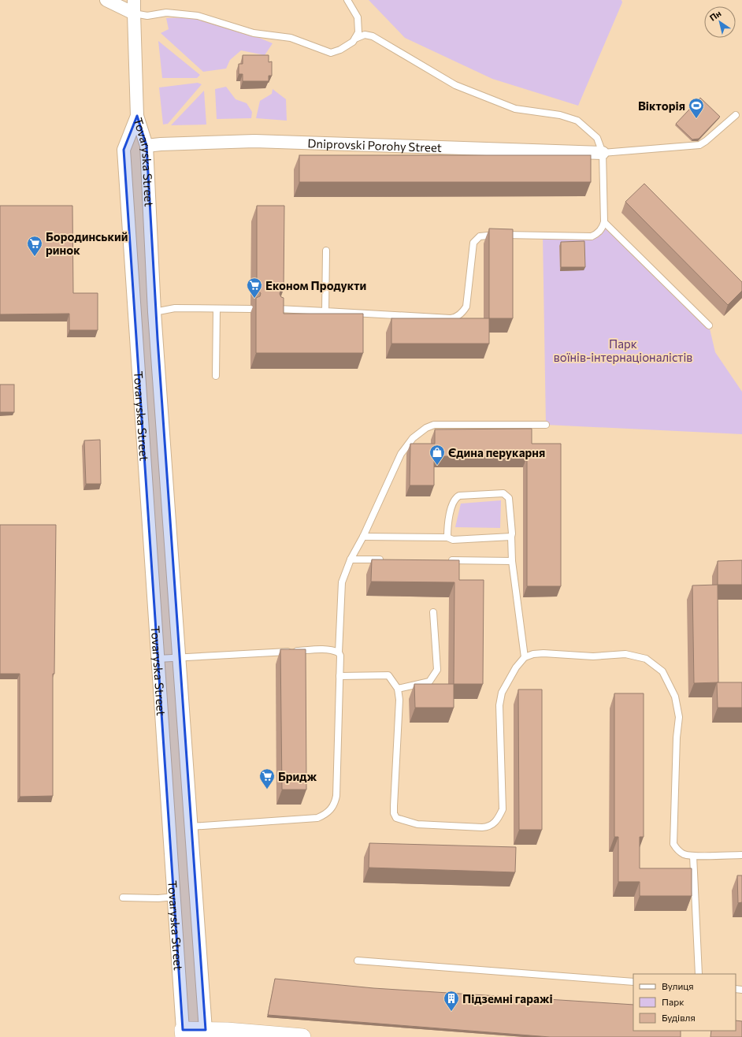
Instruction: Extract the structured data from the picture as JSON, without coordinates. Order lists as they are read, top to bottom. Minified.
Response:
{"streets":{"street":["Dniprovski Porohy Street","Tovaryska Street"]},"crossings":[["Dniprovski Porohy Street","Tovaryska Street"]],"parks":["Парк воїнів-інтернаціоналістів"],"places":{"sports":["Вікторія"],"supermarket":["Бородинський ринок","Економ Продукти","Бридж"],"shop":["Єдина перукарня"],"building":["Підземні гаражі"]},"legend":["Вулиця","Парк","Будівля"],"north":"top left"}
